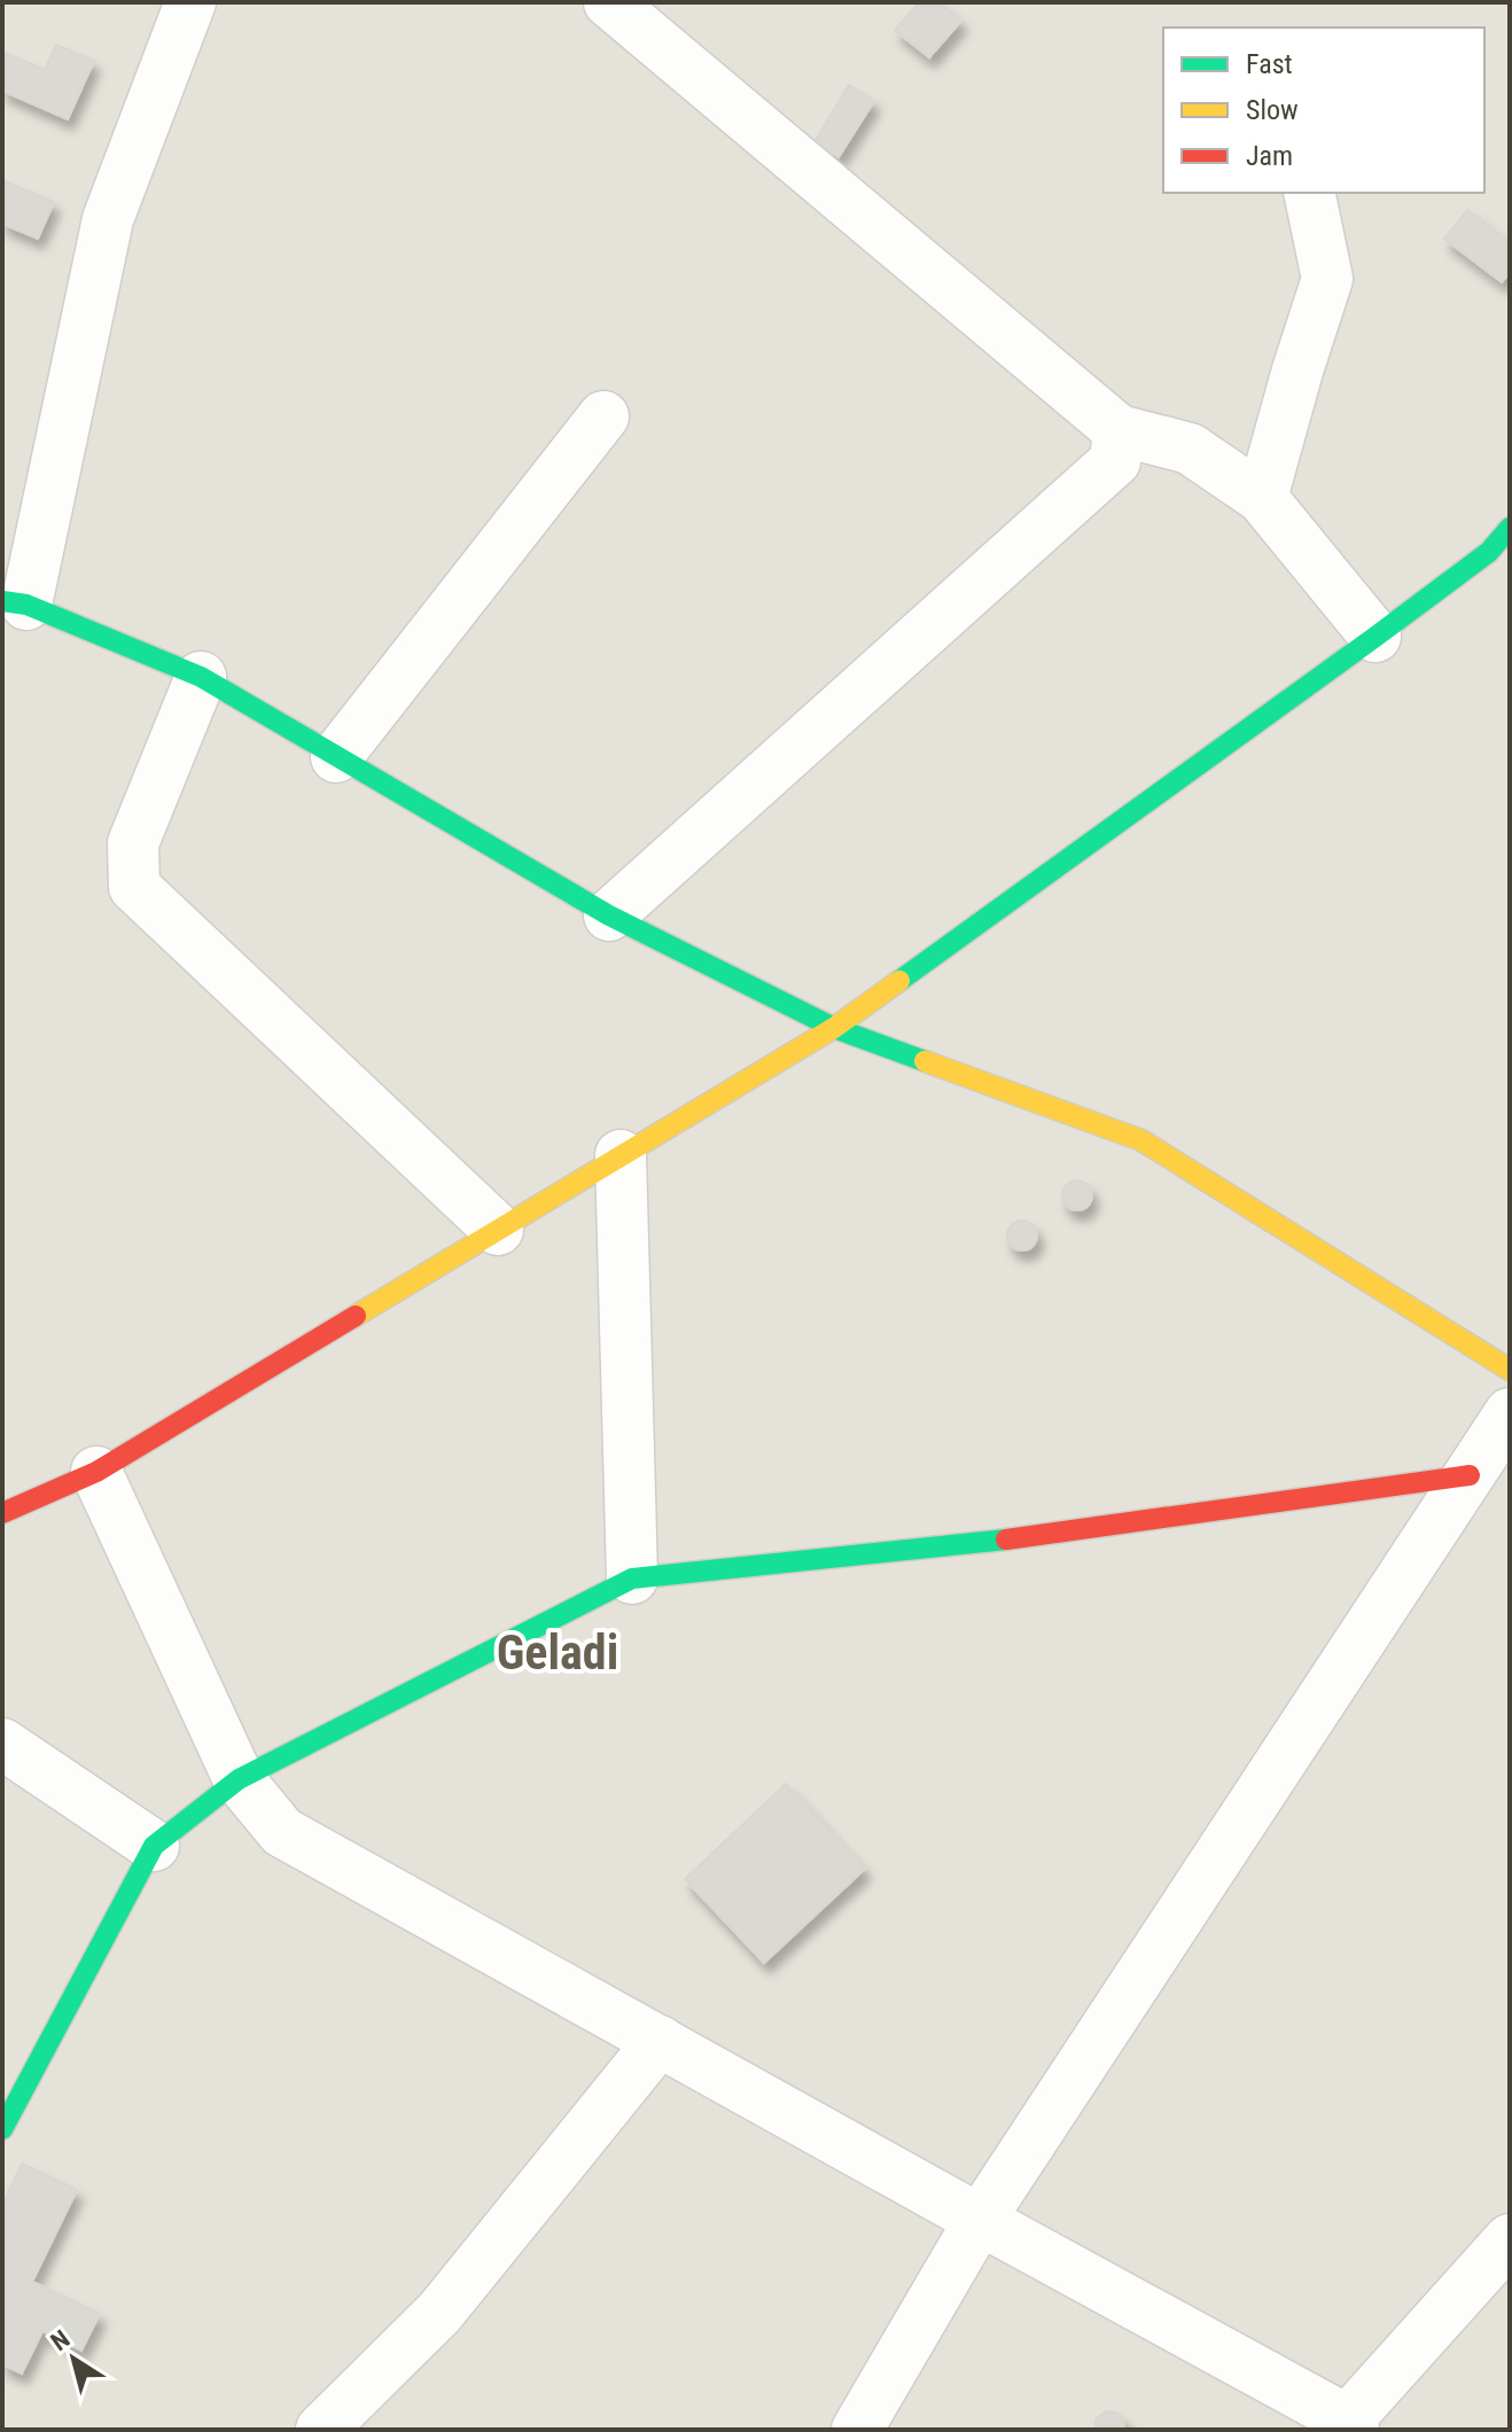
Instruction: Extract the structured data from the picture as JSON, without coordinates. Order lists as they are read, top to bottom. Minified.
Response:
{"districts":["Geladi"],"legend":["Fast","Slow","Jam"],"north":"top left"}
